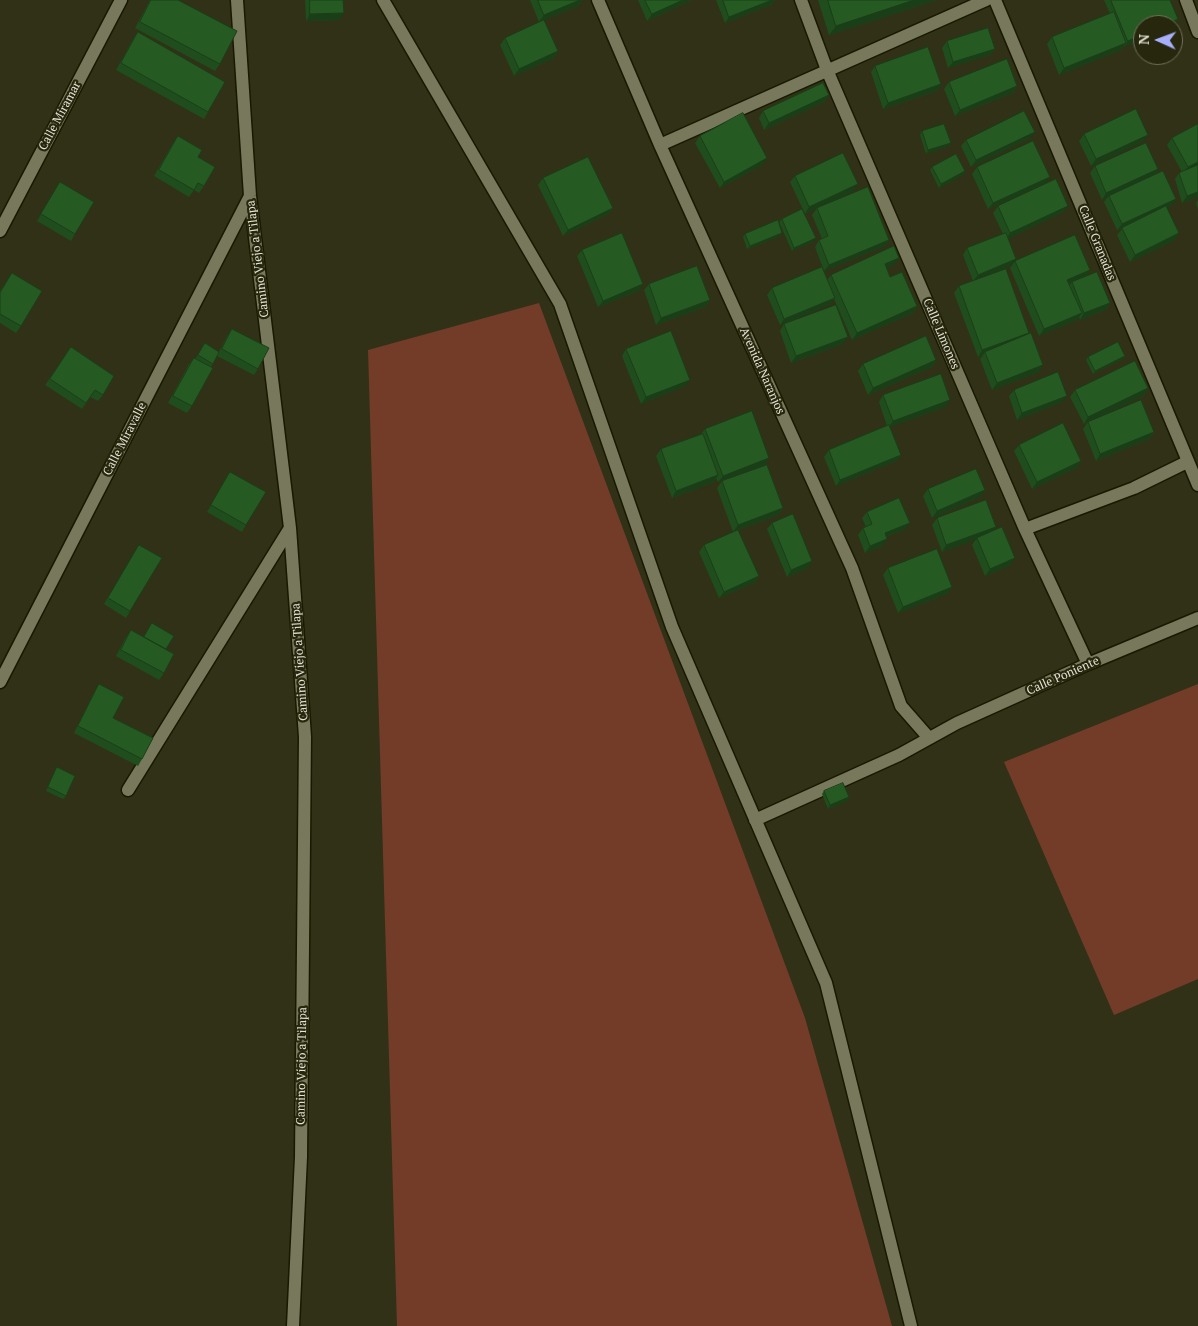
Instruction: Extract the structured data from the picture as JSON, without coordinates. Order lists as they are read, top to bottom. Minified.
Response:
{"streets":{"street":["Calle Miramar","Calle Granadas","Camino Viejo a Tilapa","Calle Limones","Avenida Naranjos","Calle Miravalle","Calle Poniente"]},"crossings":[["Camino Viejo a Tilapa","Calle Miravalle"],["Calle Limones","Calle Poniente"],["Avenida Naranjos","Calle Poniente"]],"north":"left"}
